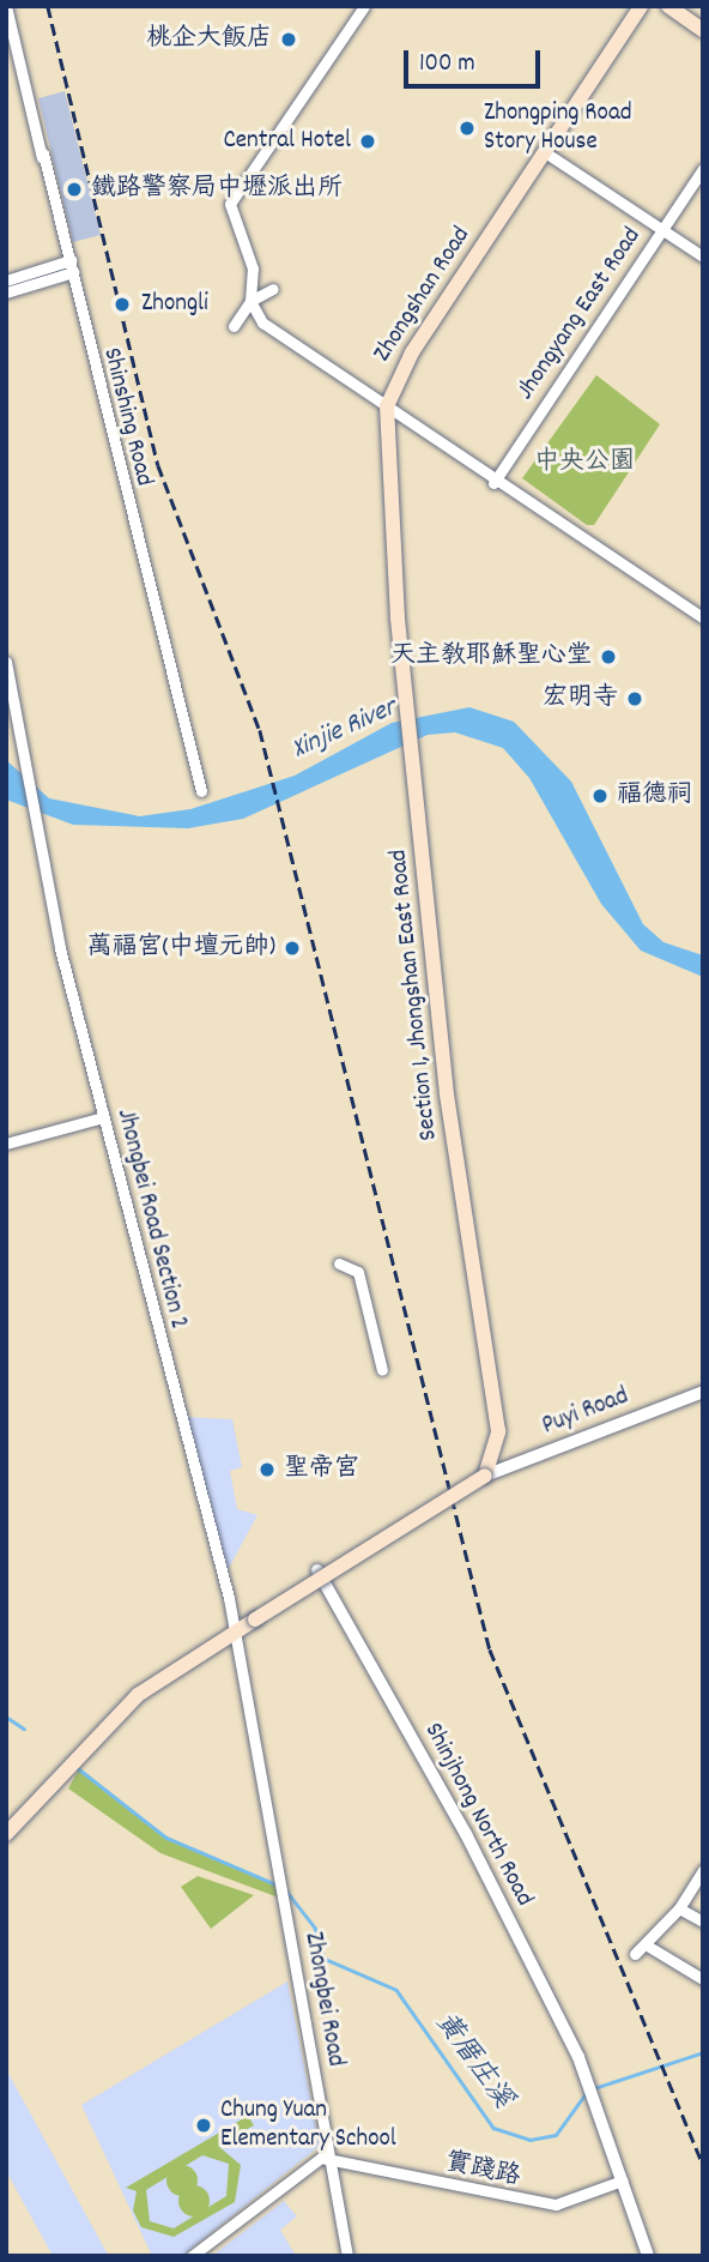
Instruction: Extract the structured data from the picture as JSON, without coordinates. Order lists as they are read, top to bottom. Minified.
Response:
{"streets":{"main road":["Zhongshan Road","Section 1, Jhongshan East Road"],"street":["Jhongyang East Road","Shinshing Road","Jhongbei Road Section 2","Puyi Road","Shinjhong North Road","Zhongbei Road","實踐路"]},"crossings":[["Zhongshan Road","Section 1, Jhongshan East Road"],["Section 1, Jhongshan East Road","Puyi Road"],["Jhongbei Road Section 2","Zhongbei Road"],["Shinjhong North Road","實踐路"],["Zhongbei Road","實踐路"]],"water":["Xinjie River","黃厝庄溪"],"parks":["中央公園"],"places":["桃企大飯店","Zhongping Road Story House","Central Hotel","鐵路警察局中壢派出所","Zhongli","天主教耶穌聖心堂","宏明寺","福德祠","萬福宮(中壇元帥)","聖帝宮","Chung Yuan Elementary School"],"scale_bar":"100 m"}
